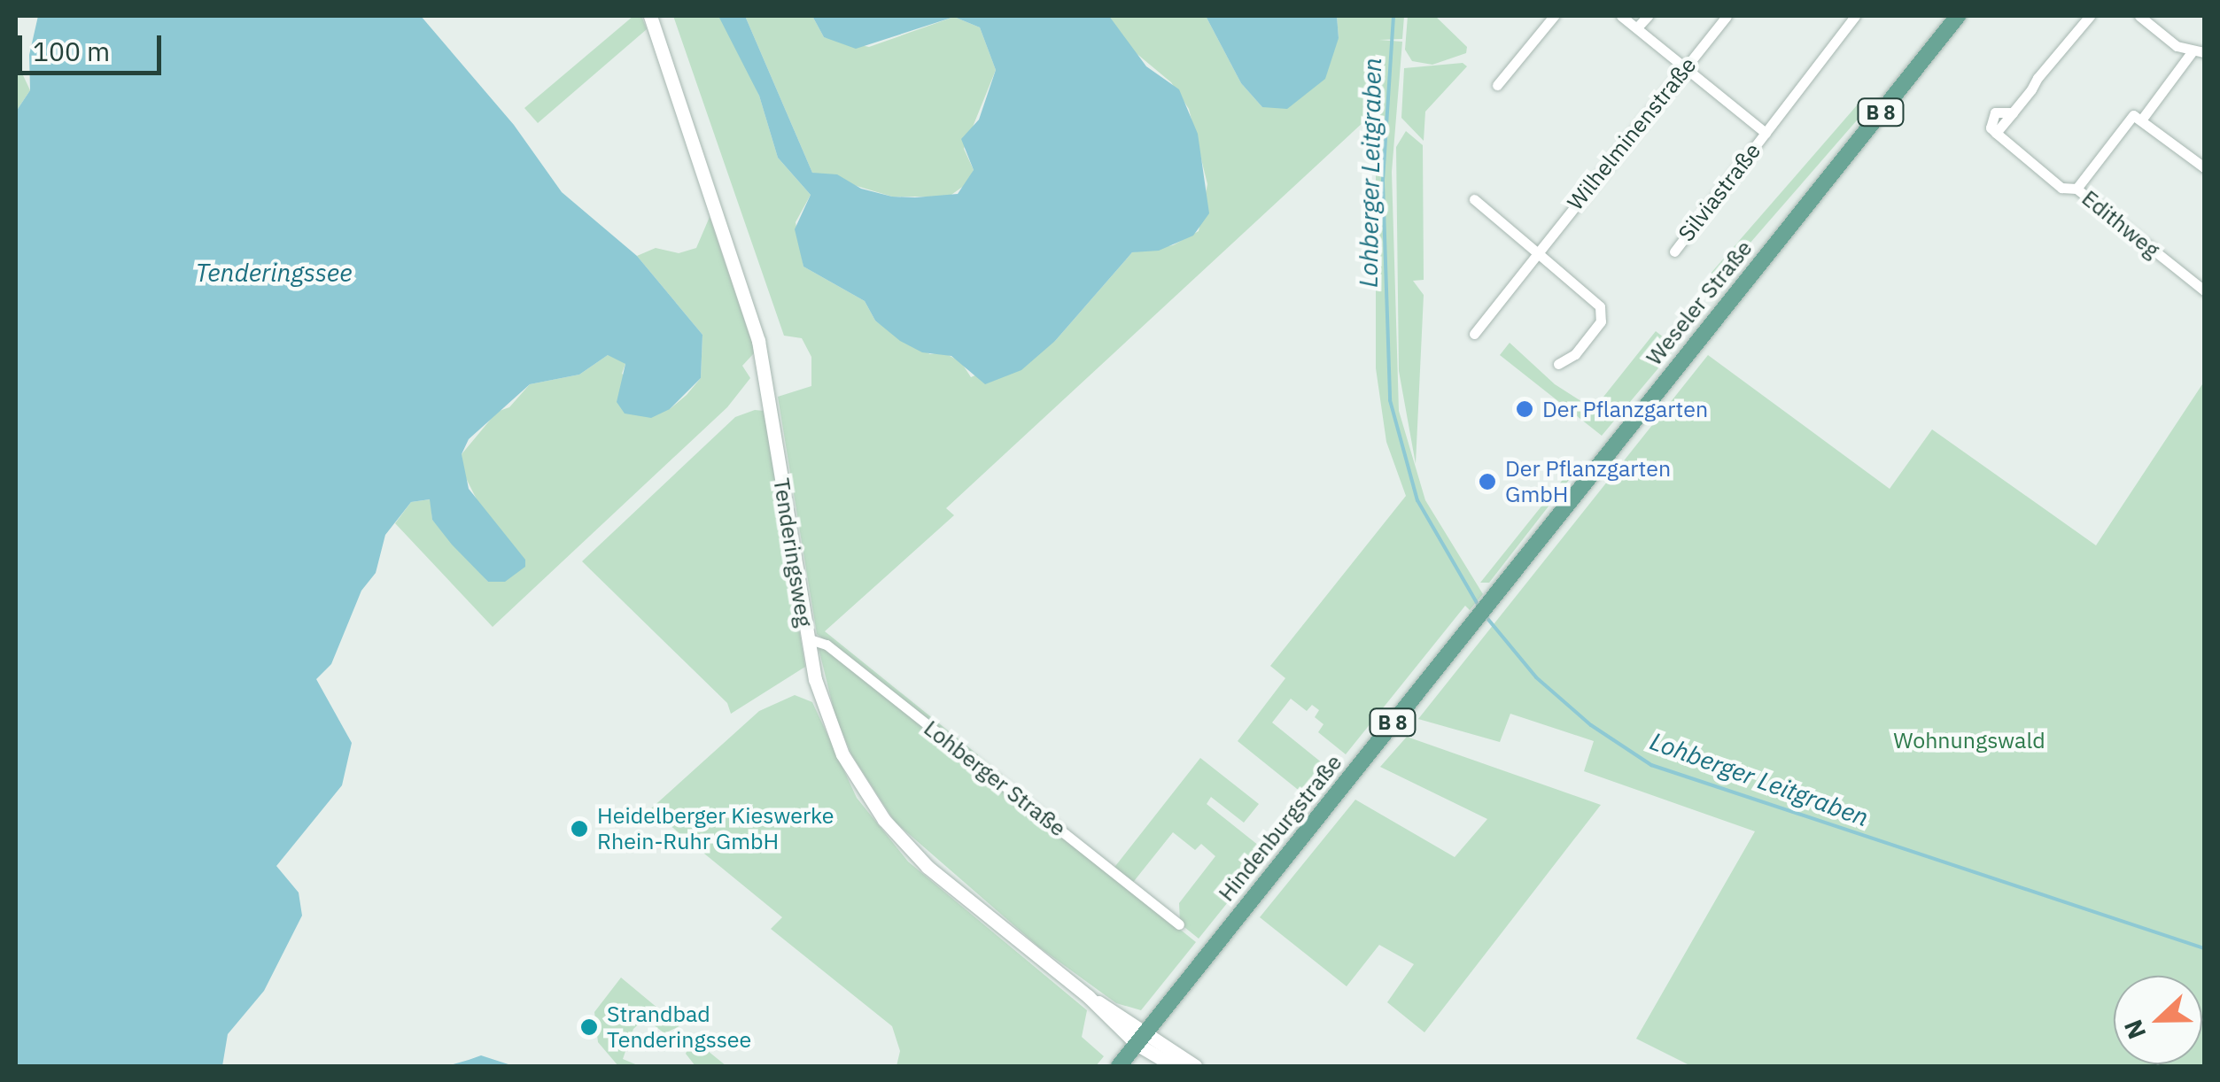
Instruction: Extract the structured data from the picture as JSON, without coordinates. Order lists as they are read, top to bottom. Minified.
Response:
{"streets":{"main road":["B 8","Weseler Straße","Hindenburgstraße"],"street":["Wilhelminenstraße","Silviastraße","Edithweg","Tenderingsweg","Lohberger Straße"]},"crossings":[["Wilhelminenstraße","Silviastraße"],["Weseler Straße","Hindenburgstraße"],["Tenderingsweg","Lohberger Straße"],["Tenderingsweg","Hindenburgstraße"]],"water":["Lohberger Leitgraben","Tenderingssee"],"parks":["Wohnungswald"],"places":["Der Pflanzgarten","Der Pflanzgarten GmbH","Heidelberger Kieswerke Rhein-Ruhr GmbH","Strandbad Tenderingssee"],"scale_bar":"100 m","north":"left"}
